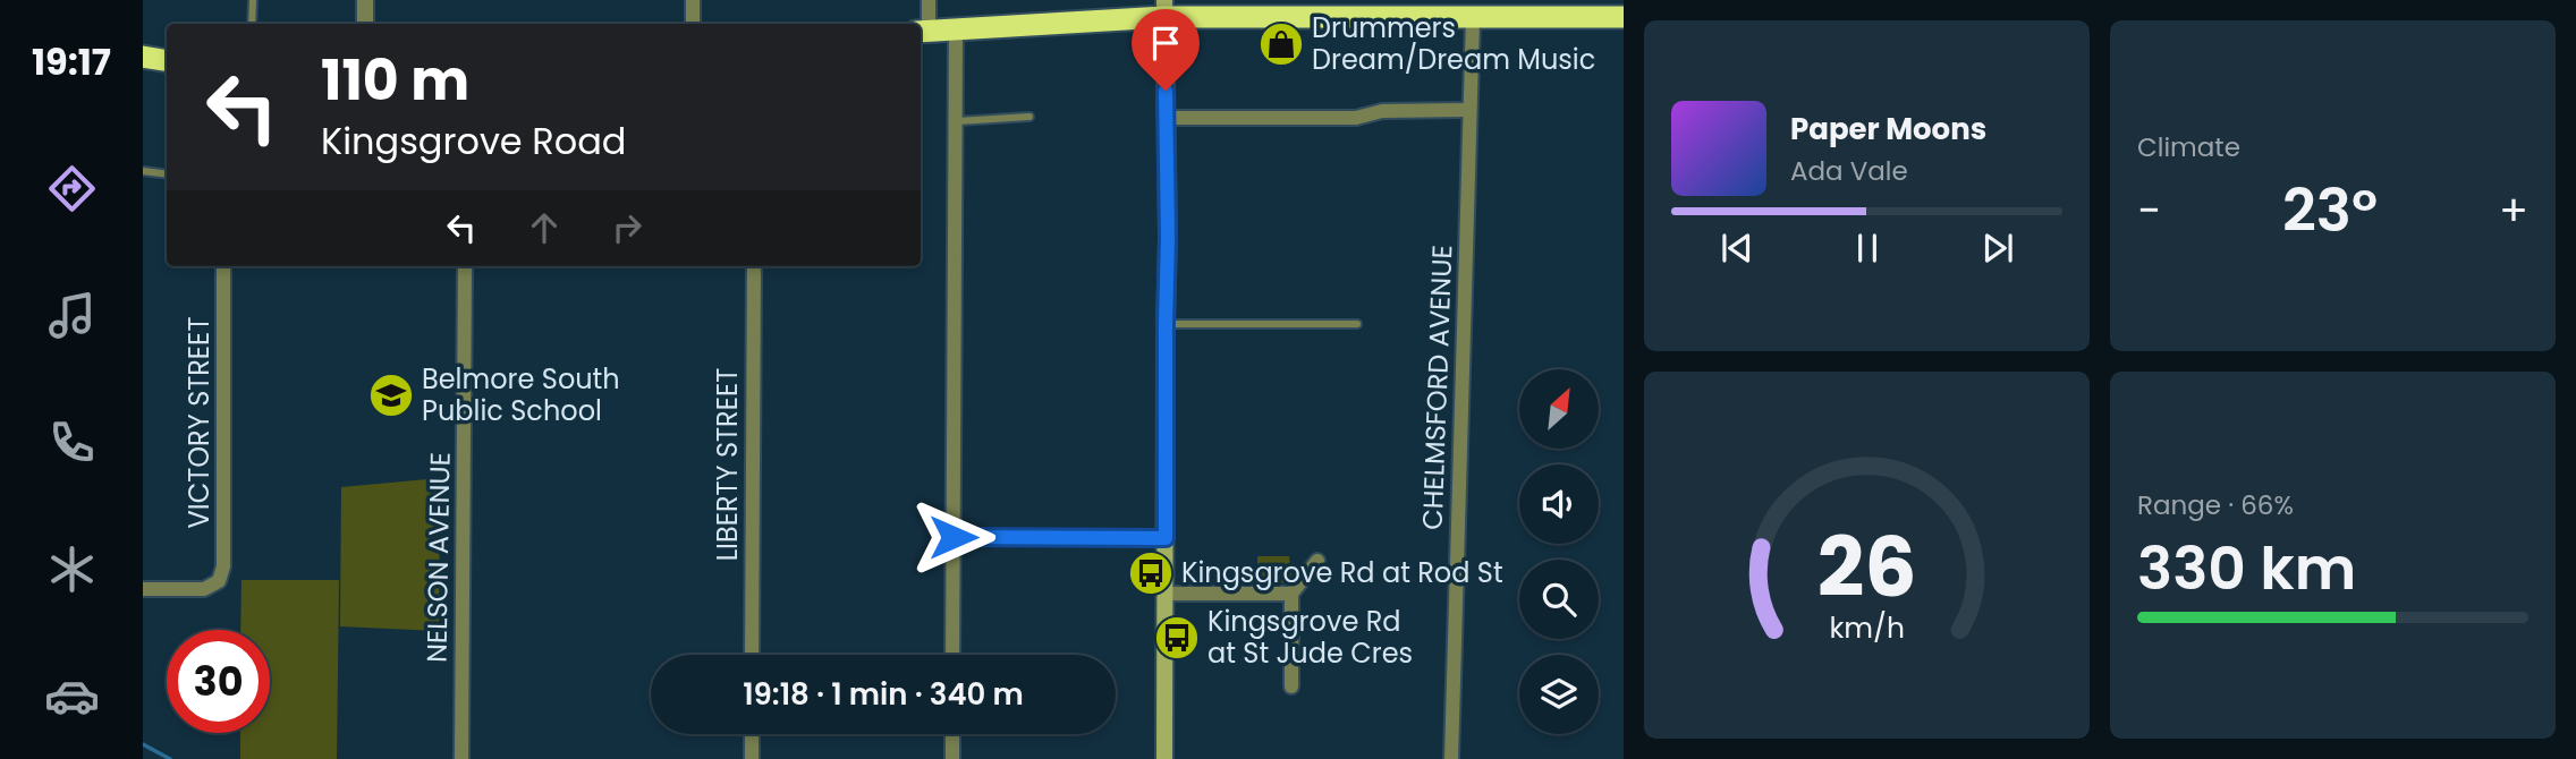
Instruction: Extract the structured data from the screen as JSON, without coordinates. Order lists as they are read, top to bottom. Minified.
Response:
{"streets":{"street":["CHELMSFORD AVENUE","VICTORY STREET","LIBERTY STREET","NELSON AVENUE"]},"places":{"shop":["Drummers Dream/Dream Music"],"school or university":["Belmore South Public School"],"bus stop":["Kingsgrove Rd at Rod St","Kingsgrove Rd at St Jude Cres"]},"north":"top right","page":{"tabs":"19:17","tile":["Climate",["Range · 66%","330 km"]],"turn":["110 m","Kingsgrove Road"],"song":["Paper Moons","Ada Vale"],"heat":["−","23°","+"],"limit":"30","trip":"19:18 · 1 min · 340 m","gauge":["26","km/h"]}}
